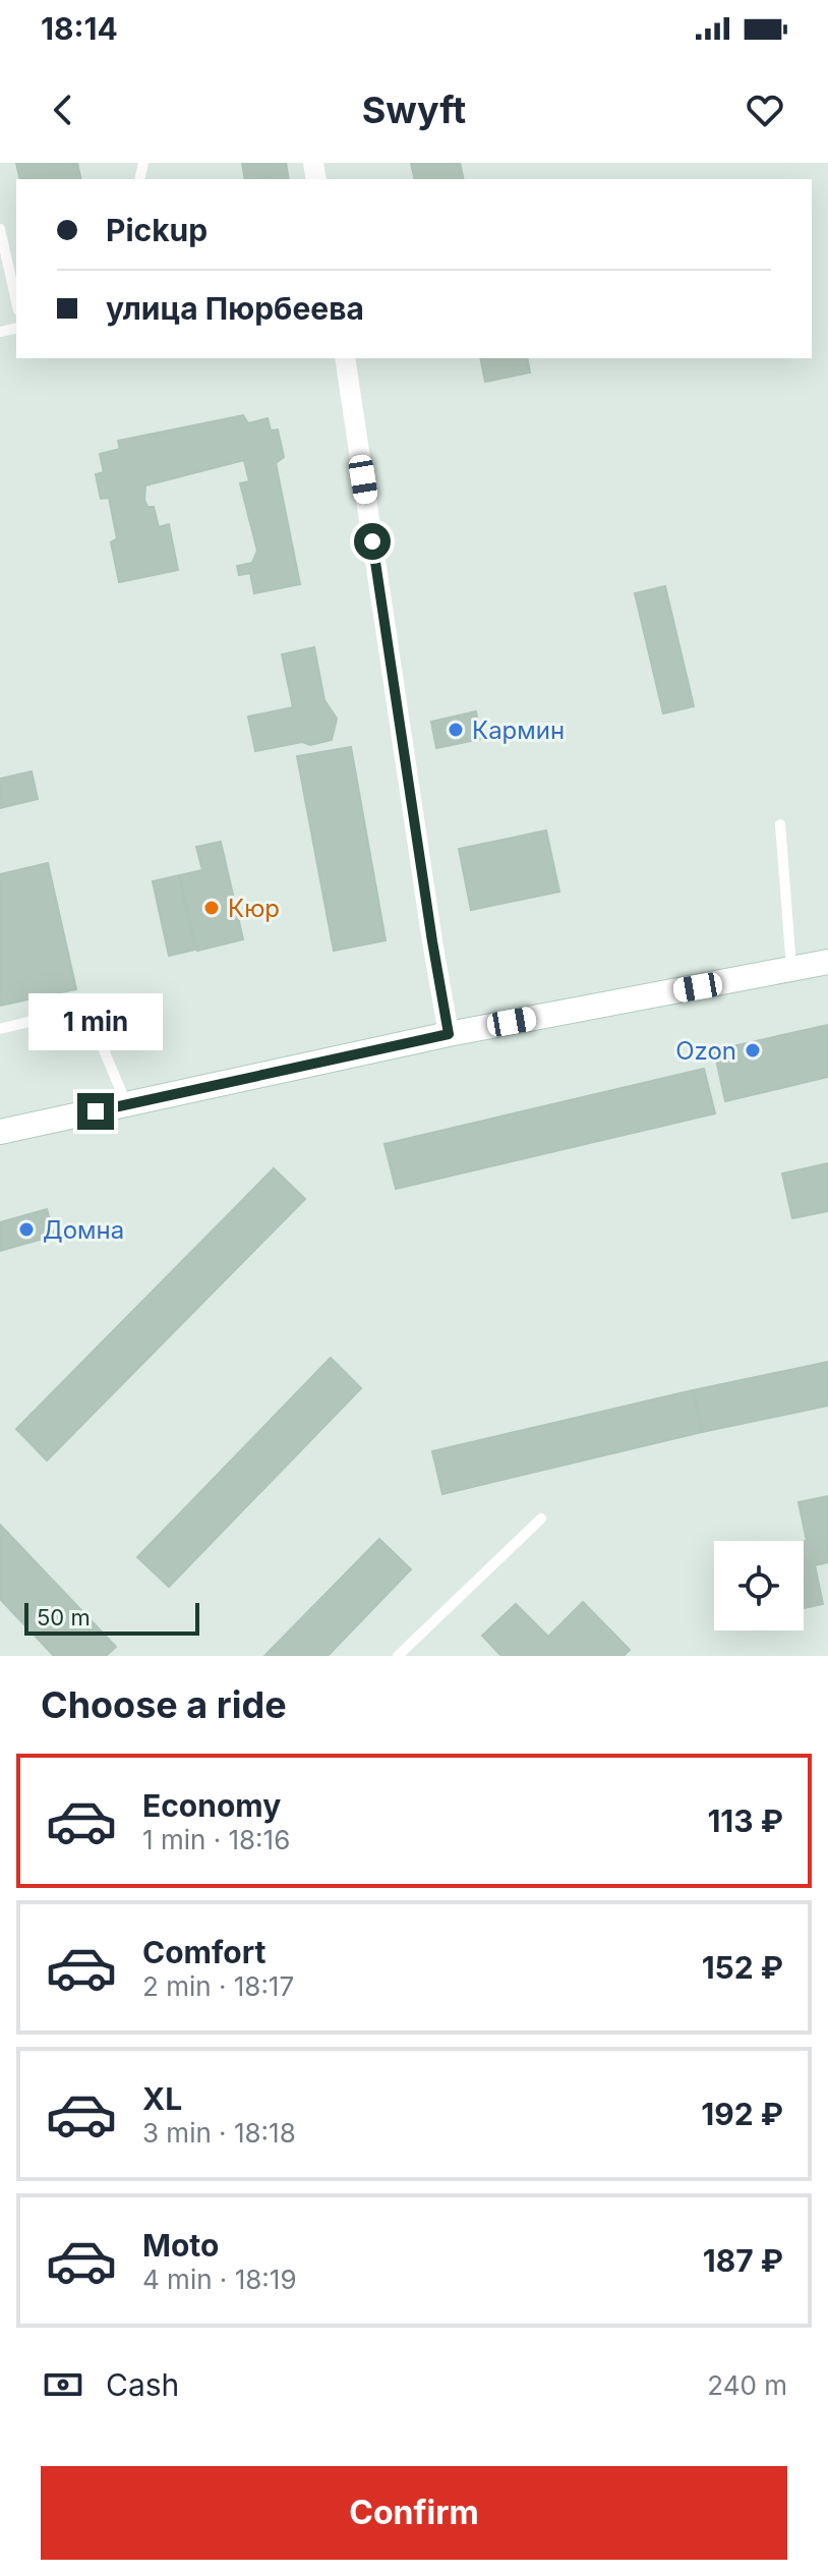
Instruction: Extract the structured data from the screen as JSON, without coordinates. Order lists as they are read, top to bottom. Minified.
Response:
{"places":["Кармин","Кюр","Ozon","Домна"],"scale_bar":"50 m","page":{"status":"18:14","header":"Swyft","banner":["Pickup","улица Пюрбеева"],"bubble":"1 min","scale":"50 m","heading":"Choose a ride","list":[{"name":"Economy","note":"1 min · 18:16","value":"113 ₽"},{"name":"Comfort","note":"2 min · 18:17","value":"152 ₽"},{"name":"XL","note":"3 min · 18:18","value":"192 ₽"},{"name":"Moto","note":"4 min · 18:19","value":"187 ₽"}],"pay":["Cash","240 m"],"buttons":"Confirm"}}
